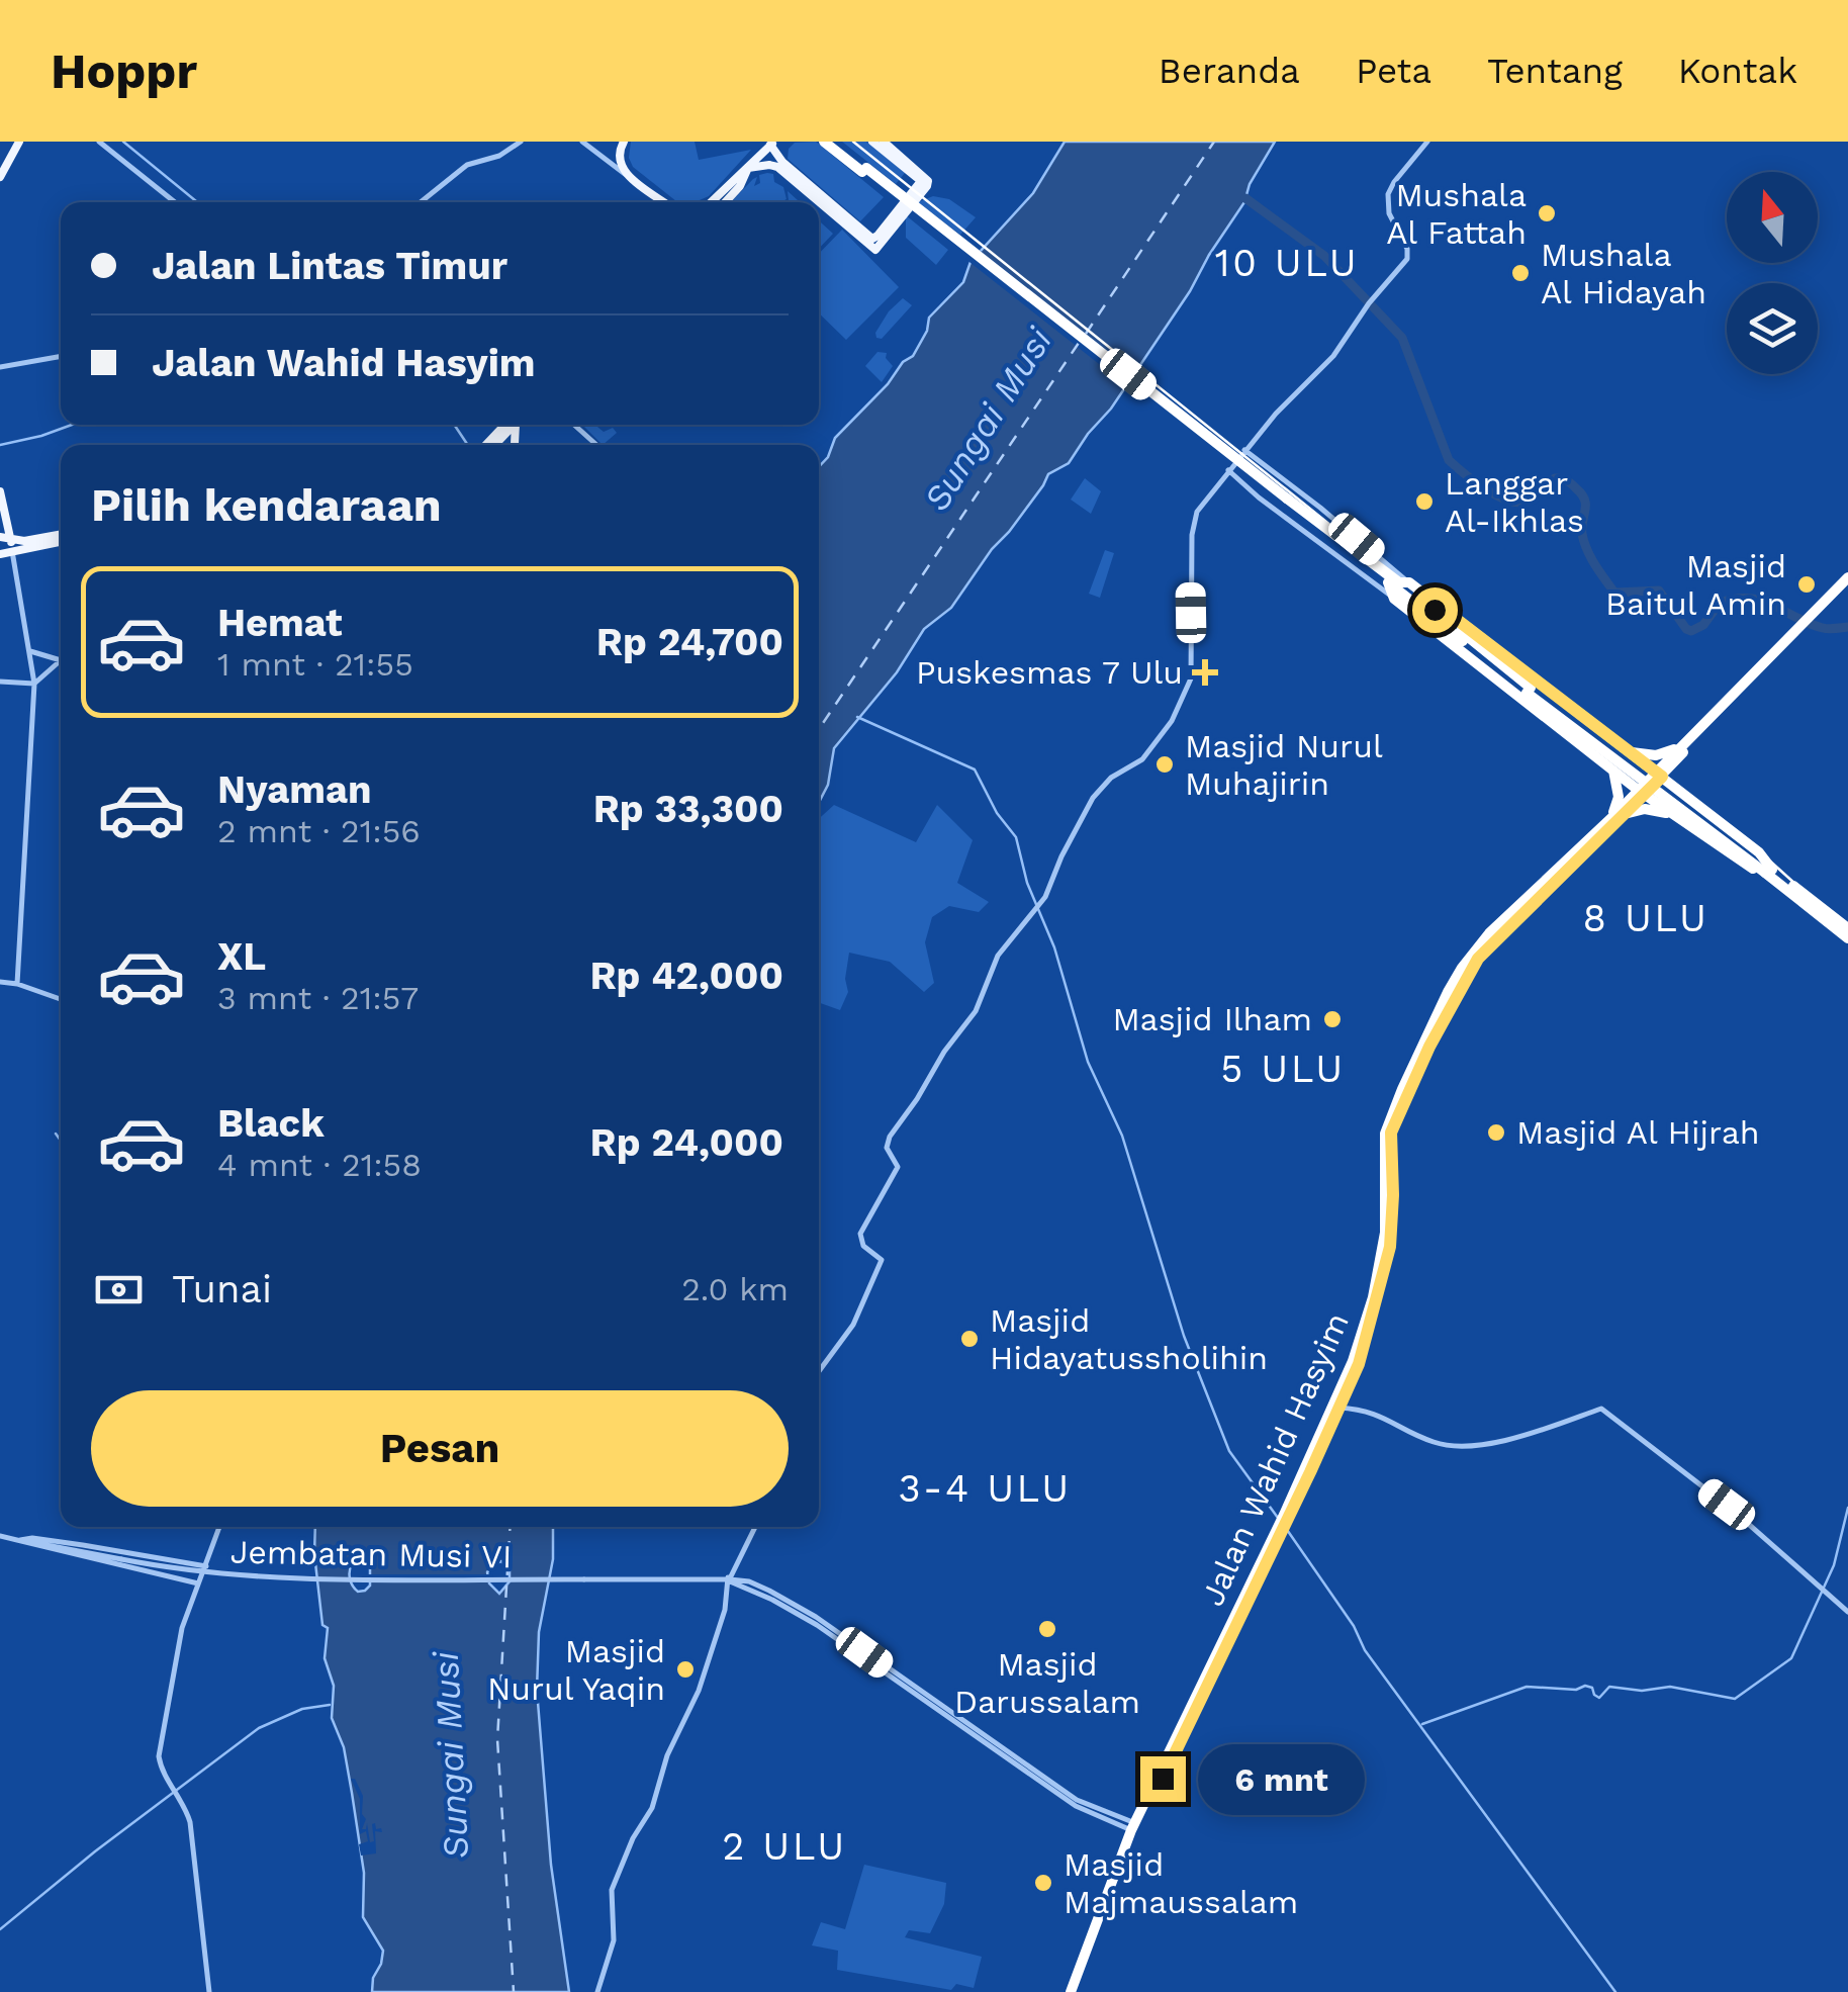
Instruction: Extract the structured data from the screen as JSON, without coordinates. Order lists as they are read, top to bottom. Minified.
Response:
{"streets":{"highway":["Jalan Wahid Hasyim"],"street":["Jembatan Musi VI"]},"districts":["10 ULU","8 ULU","5 ULU","3-4 ULU","2 ULU"],"water":["Sungai Musi"],"places":{"other":["Mushala Al Fattah","Mushala Al Hidayah","Langgar Al-Ikhlas","Masjid Baitul Amin","Masjid Nurul Muhajirin","Masjid Ilham","Masjid Al Hijrah","Masjid Hidayatussholihin","Masjid Darussalam","Masjid Nurul Yaqin","Masjid Majmaussalam"],"health":["Puskesmas 7 Ulu"]},"north":"top","page":{"header":"Hoppr","nav":["Beranda","Peta","Tentang","Kontak"],"banner":["Jalan Lintas Timur","Jalan Wahid Hasyim"],"heading":"Pilih kendaraan","list":[{"name":"Hemat","note":"1 mnt · 21:55","value":"Rp 24,700"},{"name":"Nyaman","note":"2 mnt · 21:56","value":"Rp 33,300"},{"name":"XL","note":"3 mnt · 21:57","value":"Rp 42,000"},{"name":"Black","note":"4 mnt · 21:58","value":"Rp 24,000"}],"pay":["Tunai","2.0 km"],"buttons":"Pesan","bubble":"6 mnt"}}
